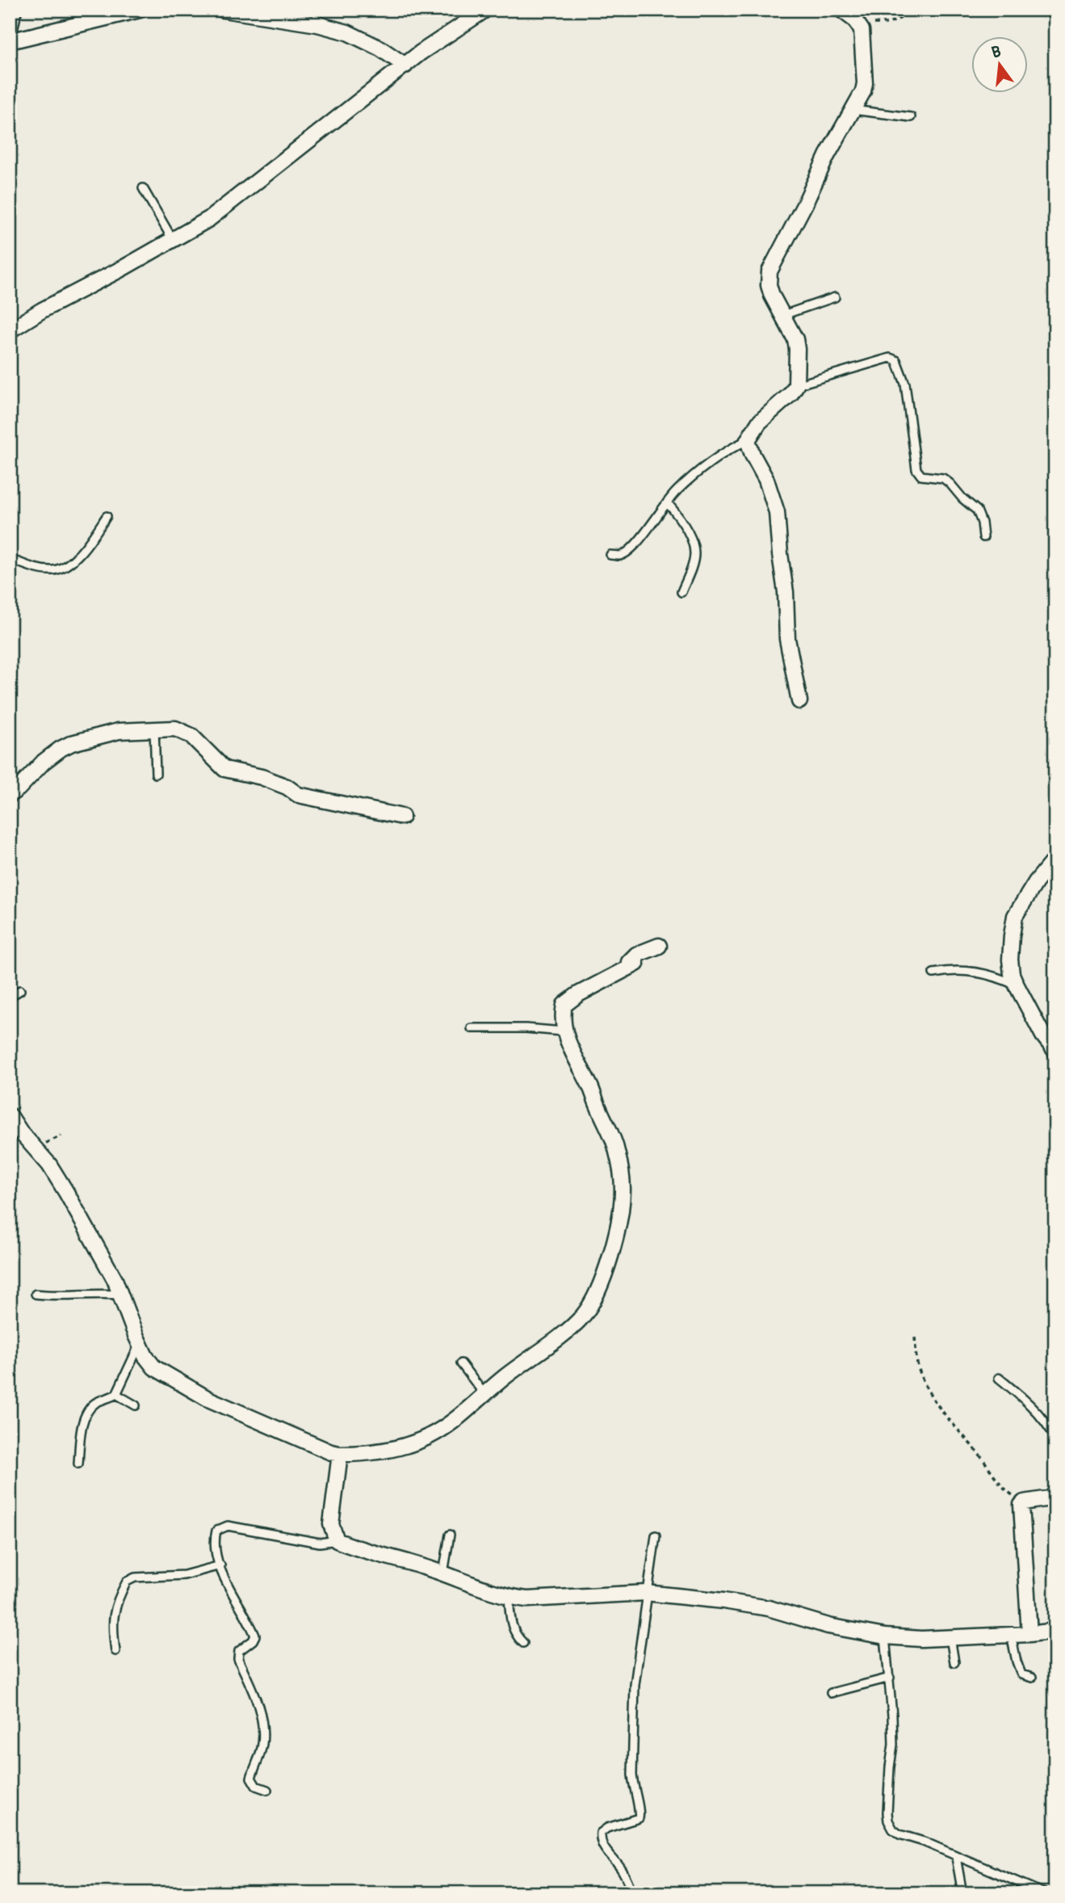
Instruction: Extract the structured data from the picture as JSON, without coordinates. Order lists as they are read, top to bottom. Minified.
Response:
{"north":"top"}
